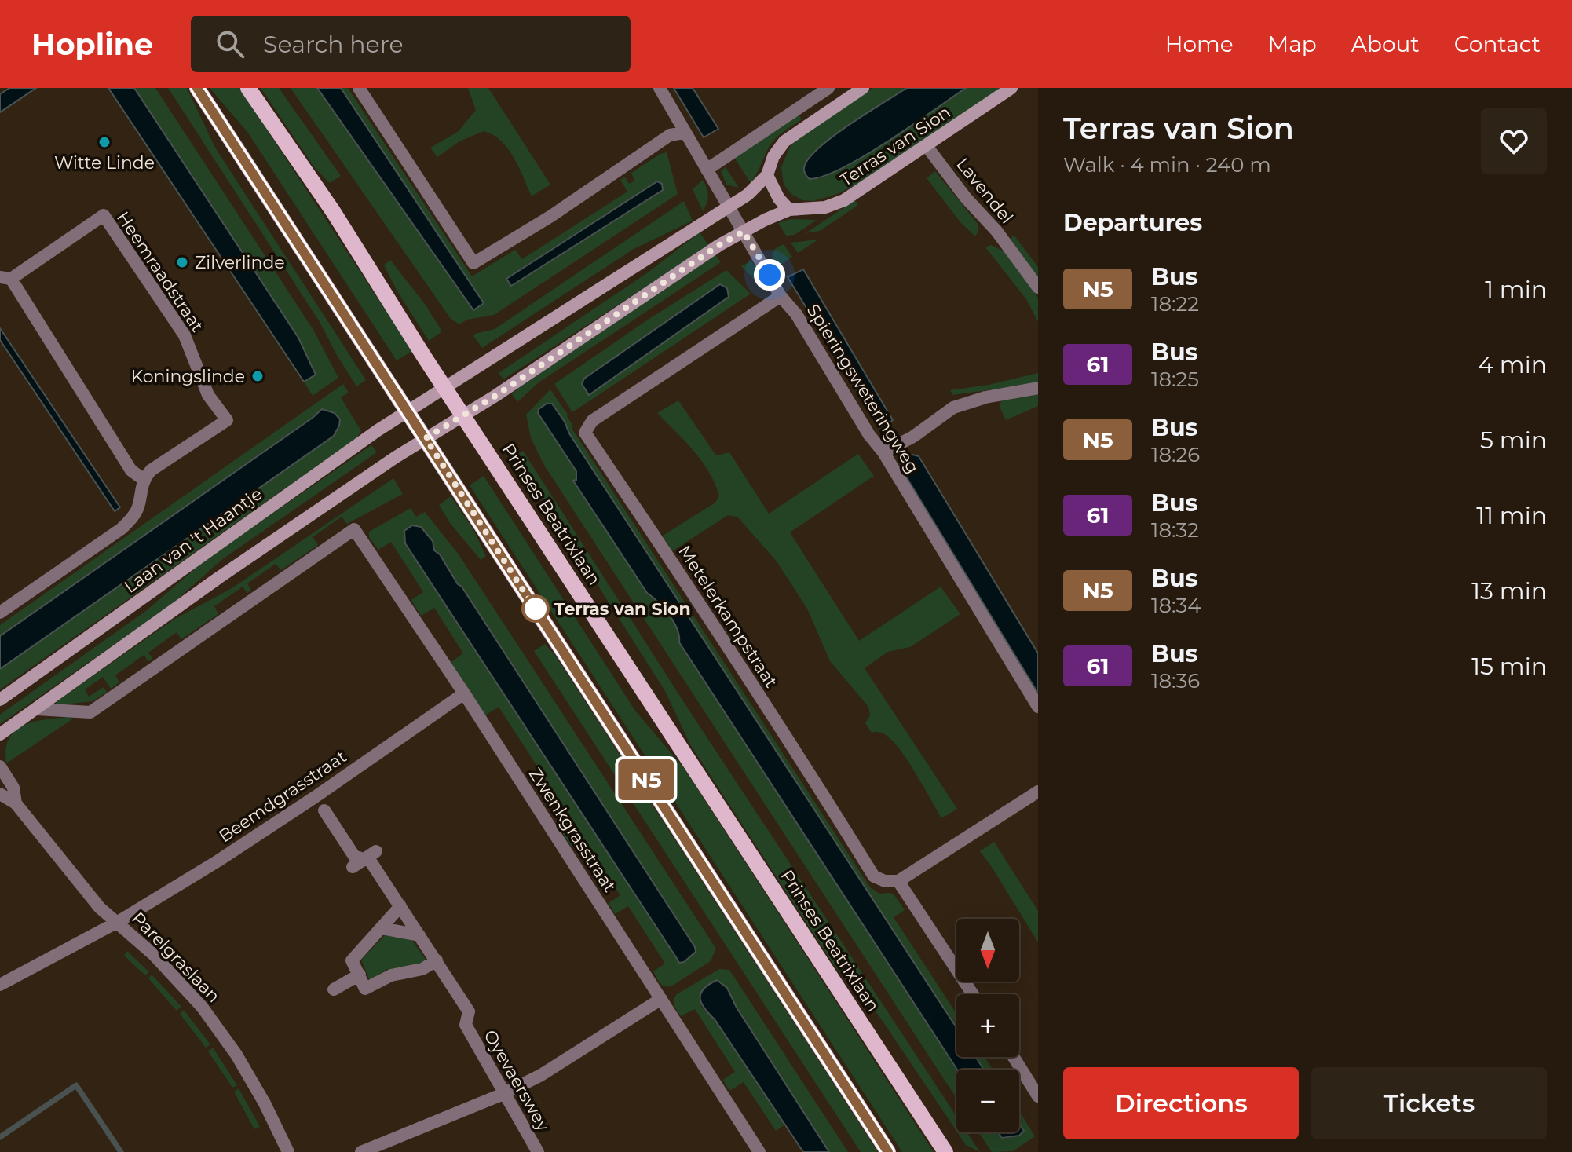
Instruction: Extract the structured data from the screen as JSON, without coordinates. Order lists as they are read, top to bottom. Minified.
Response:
{"streets":{"main road":["Prinses Beatrixlaan"],"street":["Terras van Sion","Lavendel","Heemraadstraat","Spieringsweteringweg","Laan van 't Haantje","Metelerkampstraat","Beemdgrasstraat","Zwenkgrasstraat","Parelgraslaan","Oyevaerswey"]},"crossings":[["Terras van Sion","Lavendel"],["Terras van Sion","Spieringsweteringweg"],["Terras van Sion","Prinses Beatrixlaan"],["Spieringsweteringweg","Metelerkampstraat"],["Prinses Beatrixlaan","Laan van 't Haantje"],["Beemdgrasstraat","Zwenkgrasstraat"],["Beemdgrasstraat","Parelgraslaan"]],"places":["Witte Linde","Zilverlinde","Koningslinde","Terras van Sion"],"lines":["bus line N5"],"north":"bottom","page":{"header":"Hopline","search":"Search here","nav":["Home","Map","About","Contact"],"on_map":"N5","heading":[["Terras van Sion","Walk · 4 min · 240 m"],"Departures"],"list":[{"mark":"N5","name":"Bus","note":"18:22","value":"1 min"},{"mark":"61","name":"Bus","note":"18:25","value":"4 min"},{"mark":"N5","name":"Bus","note":"18:26","value":"5 min"},{"mark":"61","name":"Bus","note":"18:32","value":"11 min"},{"mark":"N5","name":"Bus","note":"18:34","value":"13 min"},{"mark":"61","name":"Bus","note":"18:36","value":"15 min"}],"map_buttons":["+","−"],"buttons":["Directions","Tickets"]}}
